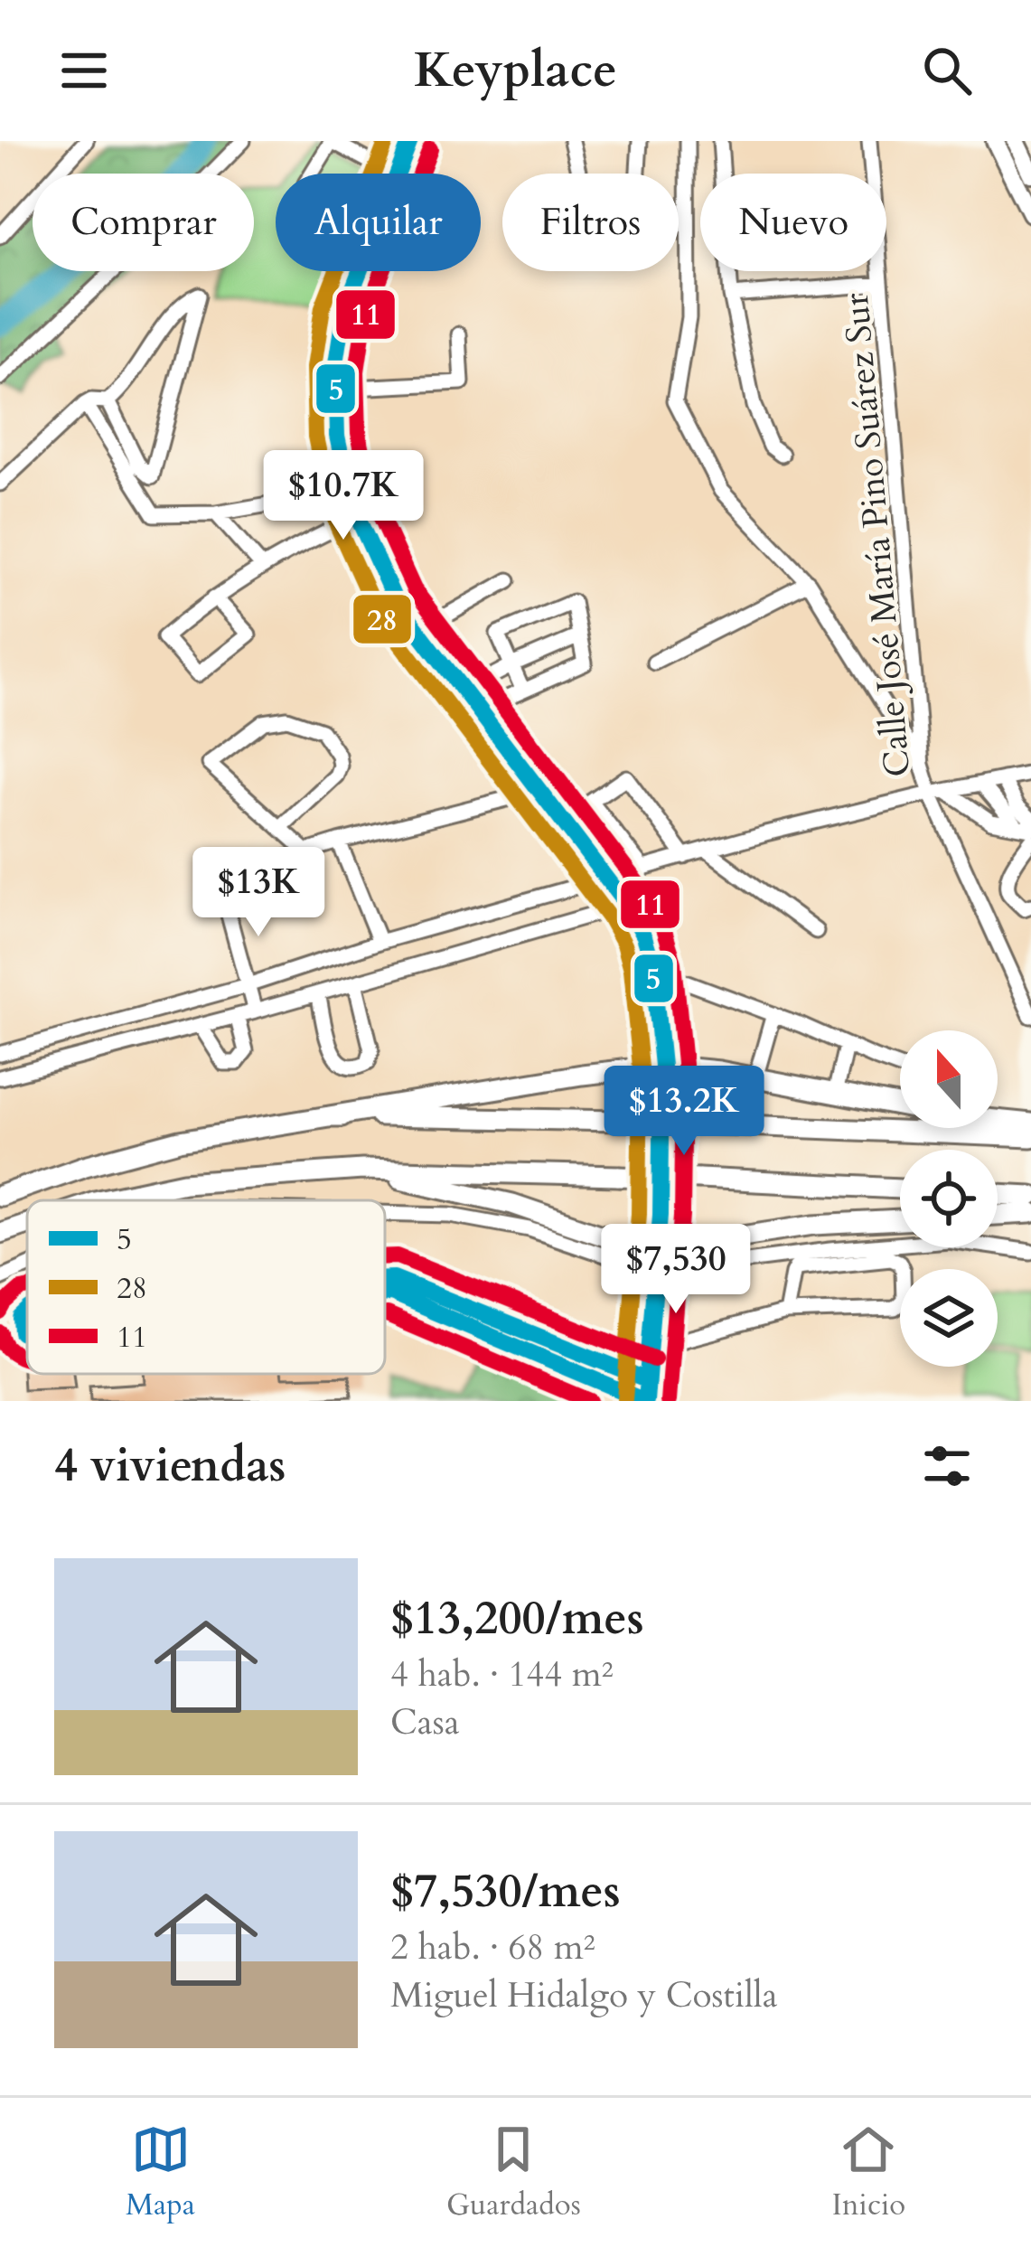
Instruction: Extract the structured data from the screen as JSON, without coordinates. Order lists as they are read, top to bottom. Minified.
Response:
{"streets":{"street":["Calle José María Pino Suárez Sur"]},"lines":["transit line 5","transit line 28","transit line 11"],"legend":["5","28","11"],"north":"top","page":{"header":"Keyplace","chip":["Comprar","Alquilar","Filtros","Nuevo"],"price":["$10.7K","$13K","$13.2K","$7,530"],"heading":"4 viviendas","list":[{"name":"$13,200/mes","note":"4 hab. · 144 m² · Casa"},{"name":"$7,530/mes","note":"2 hab. · 68 m² · Miguel Hidalgo y Costilla"}],"tabs":["Mapa","Guardados","Inicio"]}}
